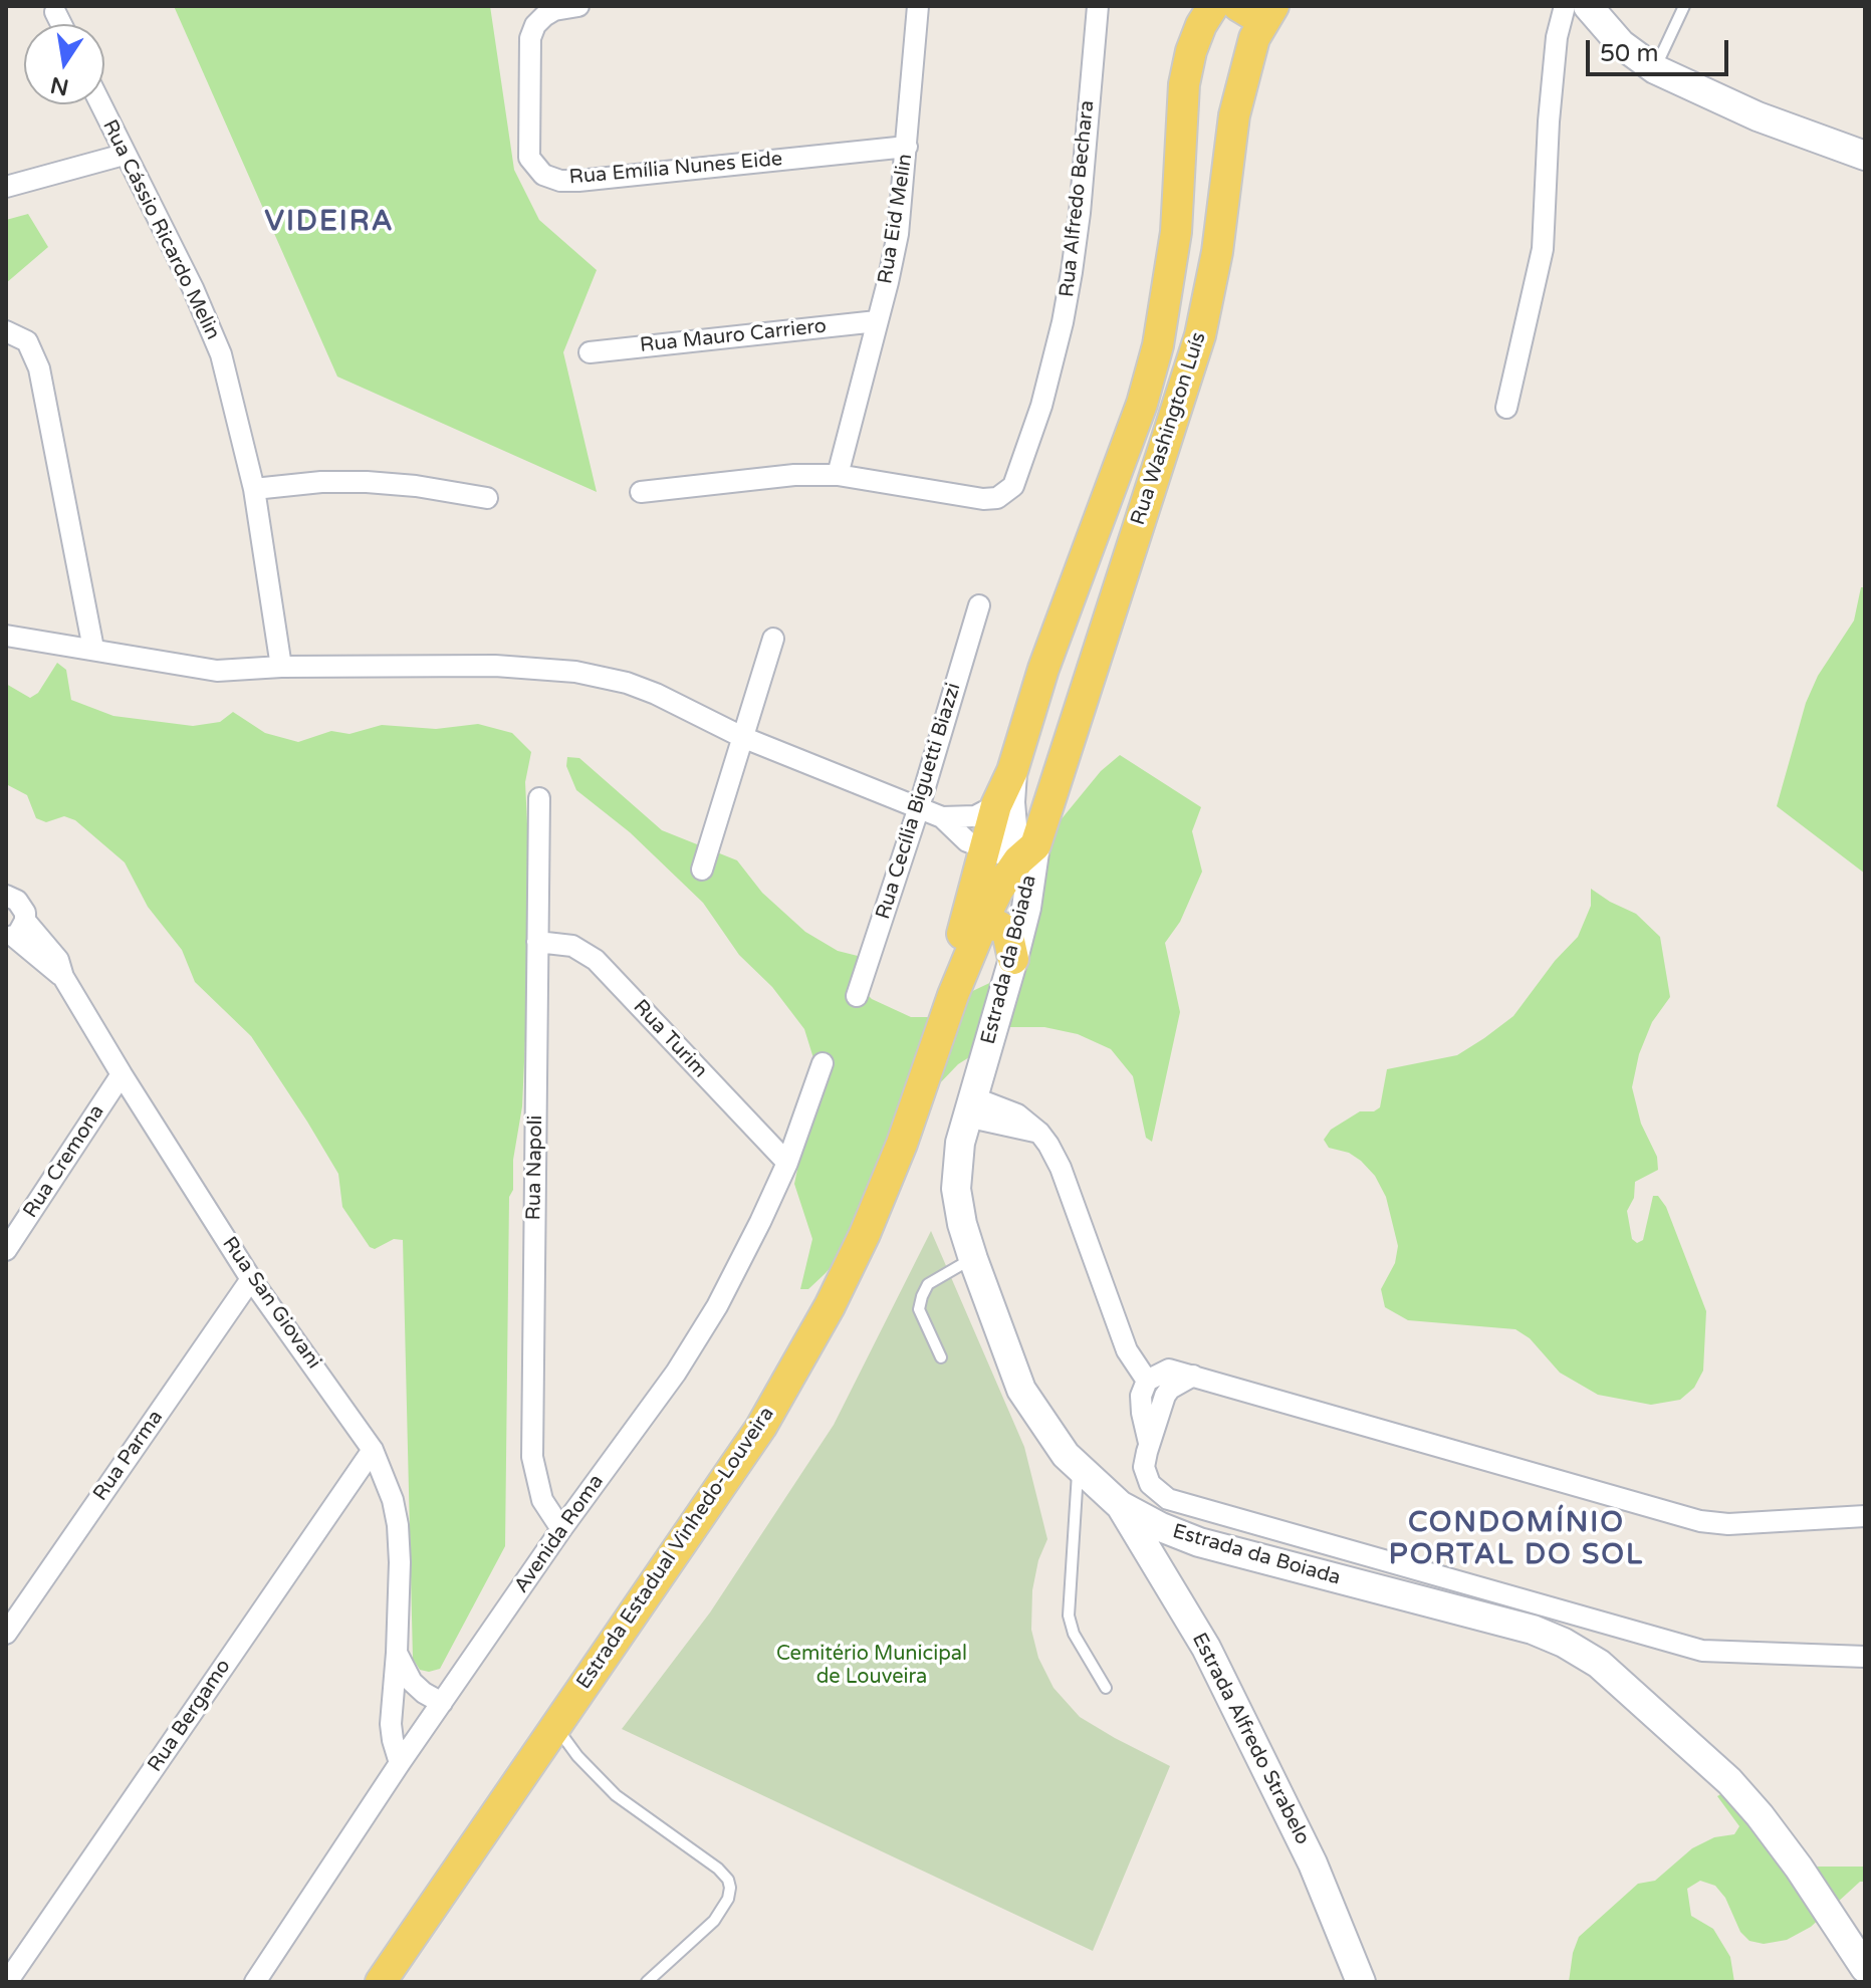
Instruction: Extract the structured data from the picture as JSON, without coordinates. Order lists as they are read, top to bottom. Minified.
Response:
{"streets":{"main road":["Rua Washington Luís","Estrada da Boiada","Estrada Estadual Vinhedo-Louveira","Estrada Alfredo Strabelo"],"street":["Rua Emília Nunes Eide","Rua Alfredo Bechara","Rua Eid Melin","Rua Cássio Ricardo Melin","Rua Mauro Carriero","Rua Cecília Biguetti Biazzi","Rua Turim","Rua Cremona","Rua Napoli","Rua San Giovani","Rua Parma","Avenida Roma","Rua Bergamo"]},"crossings":[["Rua Emília Nunes Eide","Rua Eid Melin"],["Rua Alfredo Bechara","Rua Eid Melin"],["Rua Eid Melin","Rua Mauro Carriero"],["Rua Washington Luís","Estrada da Boiada"],["Rua Washington Luís","Estrada Estadual Vinhedo-Louveira"],["Estrada da Boiada","Estrada Alfredo Strabelo"],["Rua Turim","Rua Napoli"],["Rua Turim","Avenida Roma"],["Rua Cremona","Rua San Giovani"],["Rua Napoli","Avenida Roma"],["Rua San Giovani","Rua Parma"],["Rua San Giovani","Avenida Roma"],["Rua San Giovani","Rua Bergamo"]],"districts":["VIDEIRA","CONDOMÍNIO PORTAL DO SOL"],"parks":["Cemitério Municipal de Louveira"],"scale_bar":"50 m","north":"bottom"}
